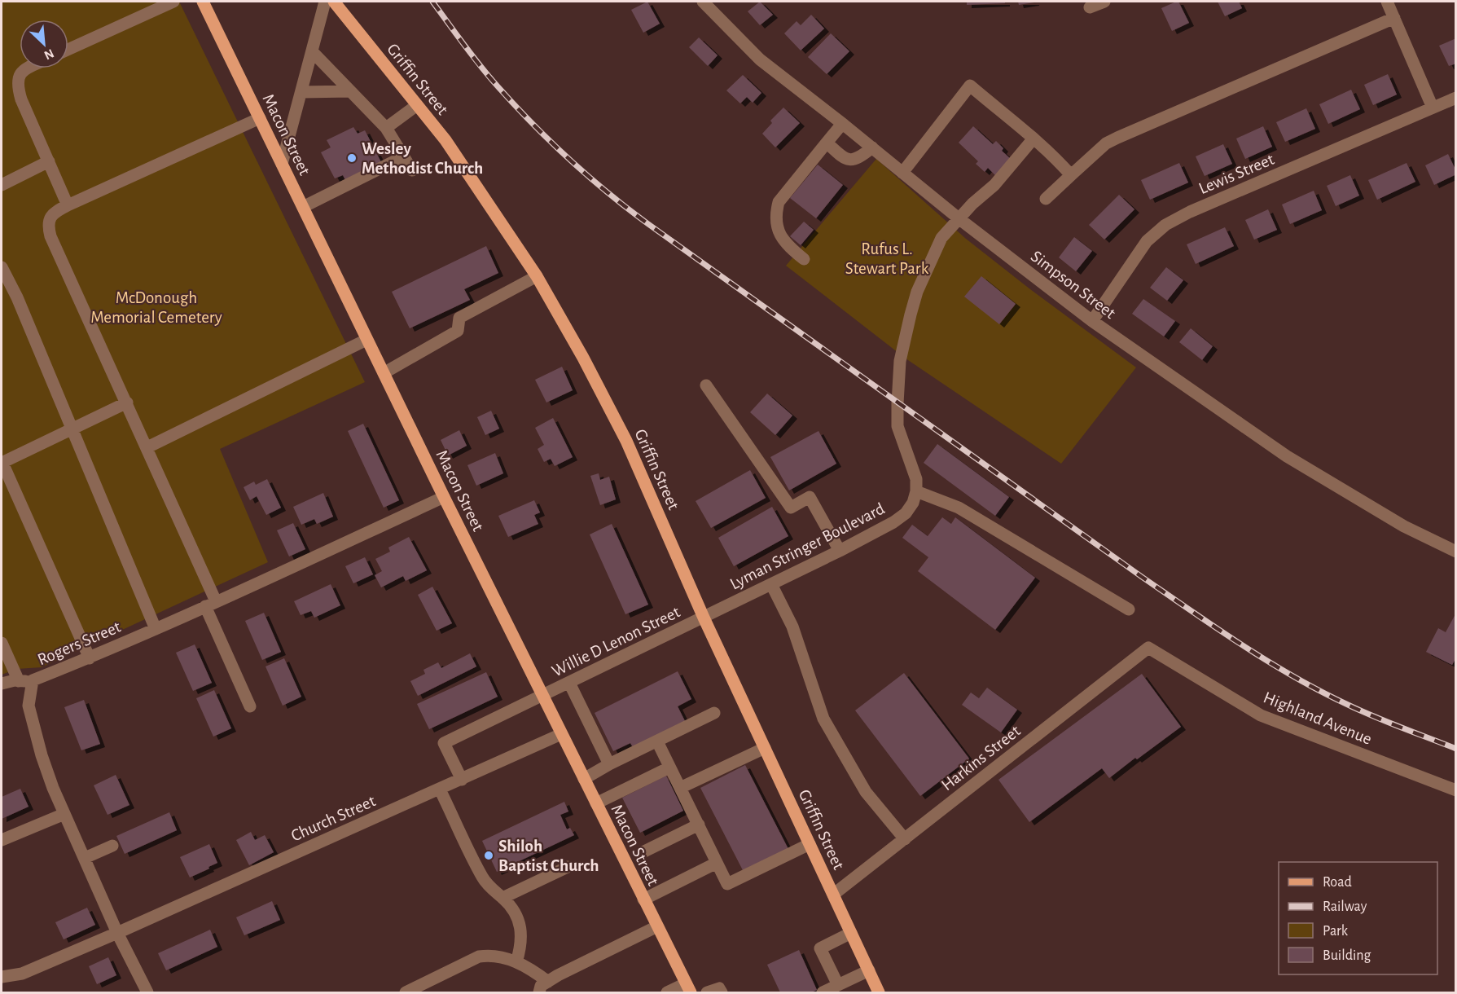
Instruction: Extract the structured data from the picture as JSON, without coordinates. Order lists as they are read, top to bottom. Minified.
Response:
{"streets":{"main road":["Griffin Street","Macon Street"],"street":["Lewis Street","Simpson Street","Lyman Stringer Boulevard","Willie D Lenon Street","Rogers Street","Highland Avenue","Harkins Street","Church Street"]},"crossings":[["Griffin Street","Lyman Stringer Boulevard"],["Griffin Street","Willie D Lenon Street"],["Griffin Street","Harkins Street"],["Macon Street","Willie D Lenon Street"],["Macon Street","Rogers Street"],["Macon Street","Church Street"],["Lewis Street","Simpson Street"],["Lyman Stringer Boulevard","Willie D Lenon Street"],["Willie D Lenon Street","Church Street"],["Rogers Street","Church Street"],["Highland Avenue","Harkins Street"]],"parks":["Rufus L. Stewart Park","McDonough Memorial Cemetery"],"places":["Wesley Methodist Church","Shiloh Baptist Church"],"legend":["Road","Railway","Park","Building"],"north":"bottom right"}
